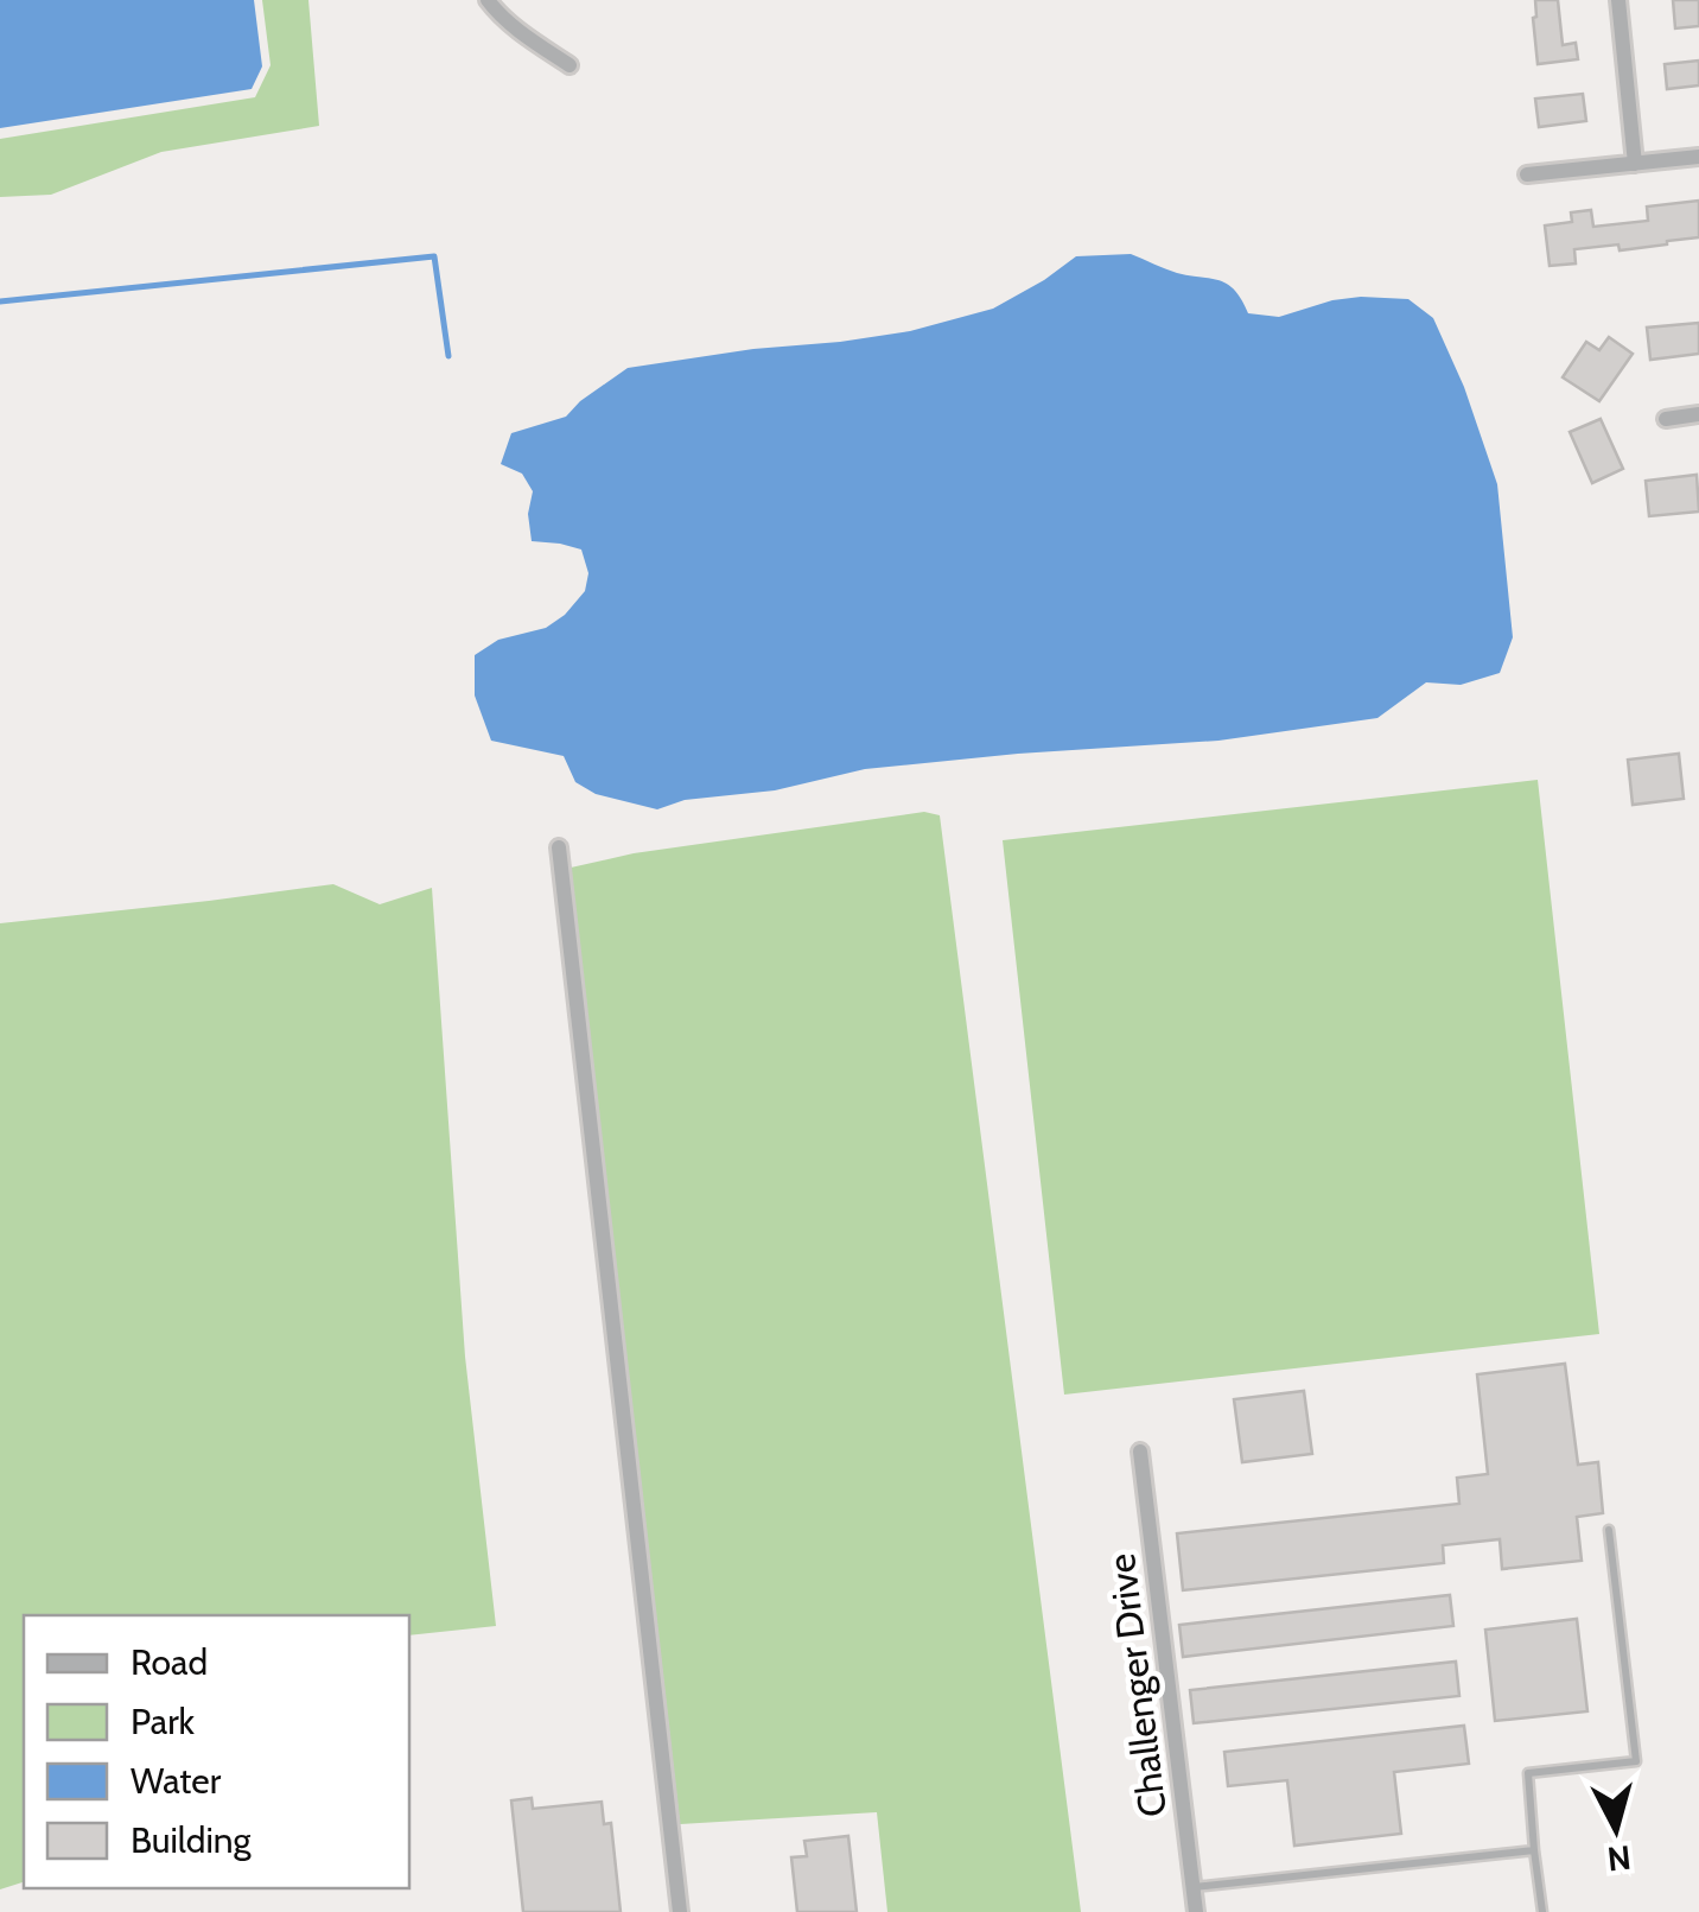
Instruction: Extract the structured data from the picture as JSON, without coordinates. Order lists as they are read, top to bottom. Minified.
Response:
{"streets":{"street":["Challenger Drive"]},"legend":["Road","Park","Water","Building"],"north":"bottom"}
